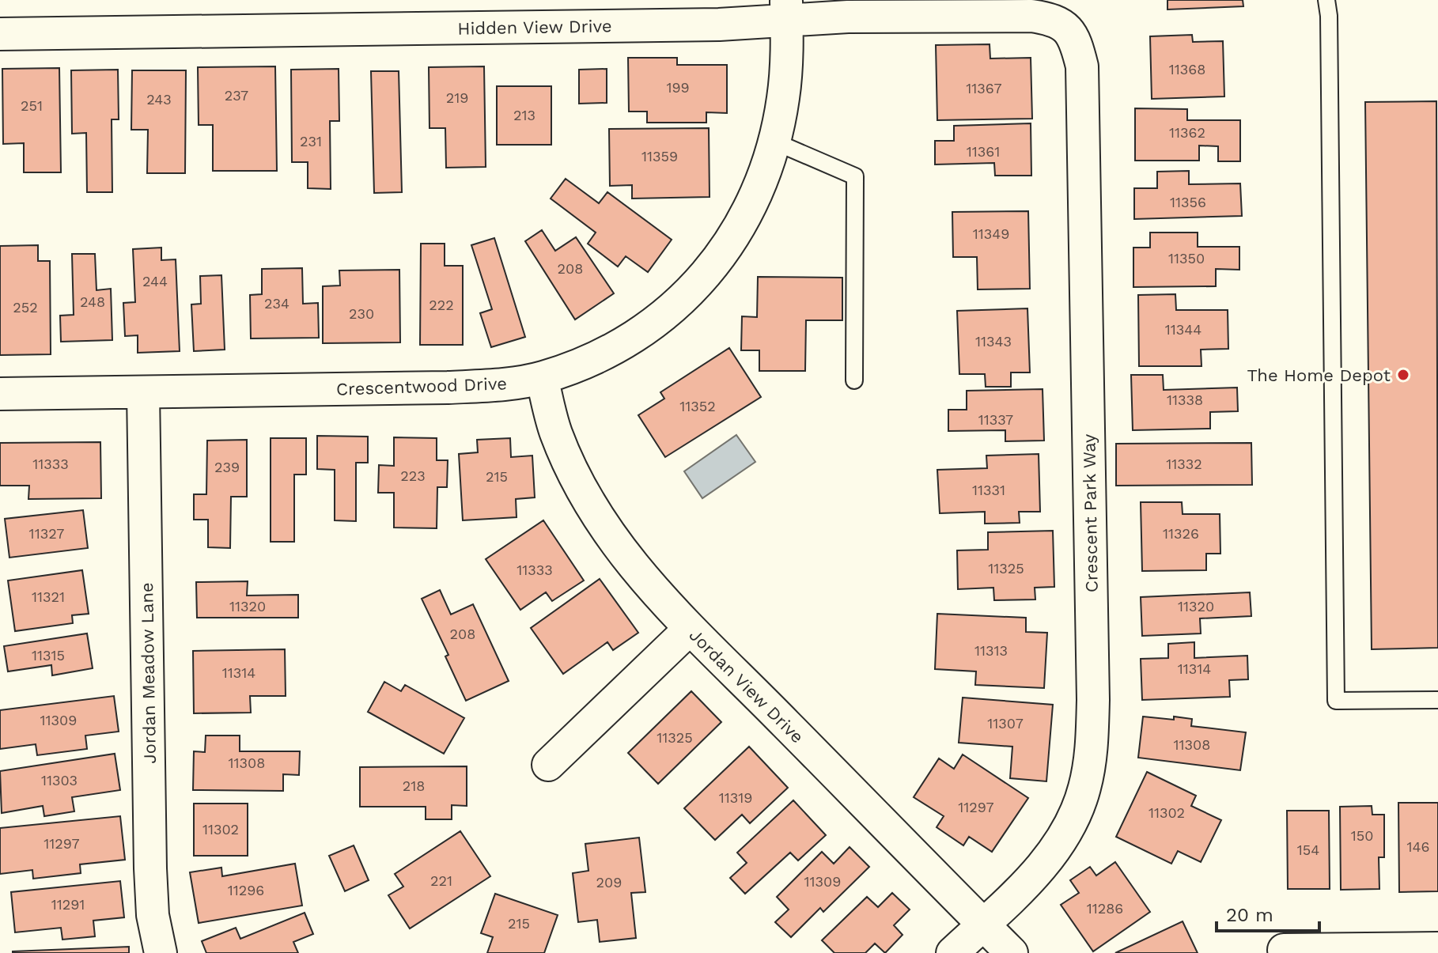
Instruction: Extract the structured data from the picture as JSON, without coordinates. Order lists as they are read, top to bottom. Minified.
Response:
{"streets":{"street":["Hidden View Drive","Crescentwood Drive","Crescent Park Way","Jordan Meadow Lane","Jordan View Drive"]},"crossings":[["Hidden View Drive","Crescentwood Drive"],["Hidden View Drive","Crescent Park Way"],["Crescentwood Drive","Jordan Meadow Lane"],["Crescentwood Drive","Jordan View Drive"],["Crescent Park Way","Jordan View Drive"]],"places":["The Home Depot"],"house_numbers":["11368","199","11367","237","219","243","251","213","11362","231","11361","11359","11356","11349","11350","208","244","248","234","222","252","230","11344","11343","11338","11352","11337","11333","11332","239","223","215","11331","11327","11326","11325","11333","11321","11320","11320","208","11313","11315","11314","11314","11309","11307","11325","11308","11308","11303","218","11319","11297","11302","11302","150","11297","146","154","221","11309","209","11296","11291","11286","215"],"scale_bar":"20 m"}
